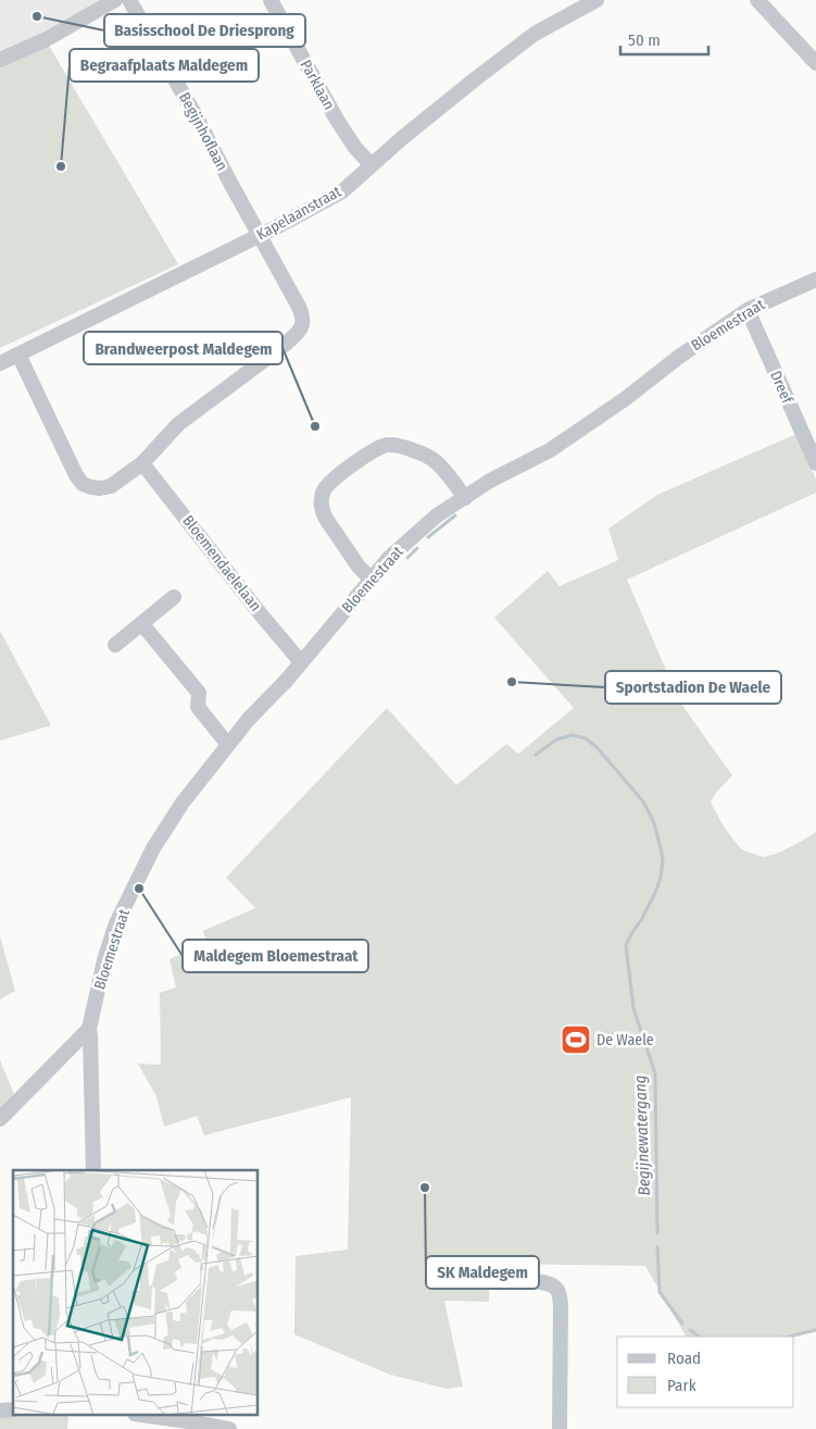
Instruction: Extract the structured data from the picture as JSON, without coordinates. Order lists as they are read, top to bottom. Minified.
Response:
{"streets":{"street":["Parklaan","Begijnhoflaan","Kapelaanstraat","Bloemestraat","Dreef","Bloemendaelelaan"]},"crossings":[["Parklaan","Kapelaanstraat"],["Begijnhoflaan","Kapelaanstraat"],["Bloemestraat","Dreef"],["Bloemestraat","Bloemendaelelaan"]],"water":["Begijnewatergang"],"places":{"other":["Basisschool De Driesprong","Begraafplaats Maldegem","Brandweerpost Maldegem","Sportstadion De Waele","Maldegem Bloemestraat","SK Maldegem"],"sports":["De Waele"]},"legend":["Road","Park"],"scale_bar":"50 m"}
